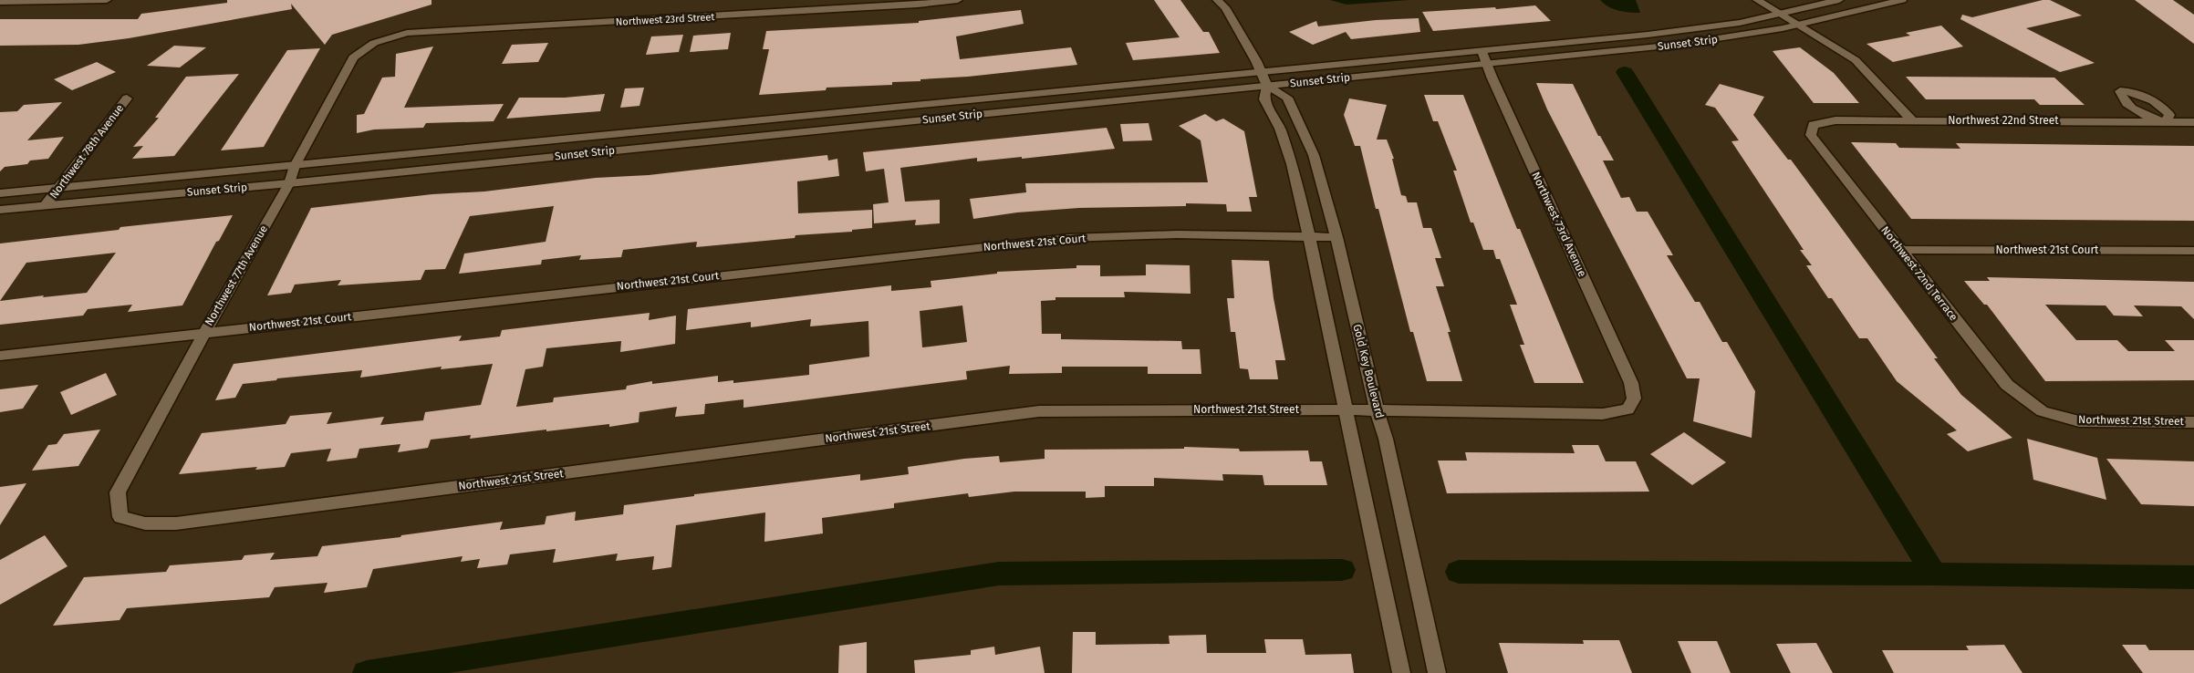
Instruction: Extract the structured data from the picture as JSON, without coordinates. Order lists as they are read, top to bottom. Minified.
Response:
{"streets":{"street":["Northwest 23rd Street","Sunset Strip","Northwest 22nd Street","Northwest 78th Avenue","Northwest 73rd Avenue","Northwest 21st Court","Northwest 72nd Terrace","Northwest 77th Avenue","Gold Key Boulevard","Northwest 21st Street"]},"crossings":[["Northwest 23rd Street","Northwest 77th Avenue"],["Sunset Strip","Northwest 78th Avenue"],["Sunset Strip","Northwest 73rd Avenue"],["Sunset Strip","Northwest 77th Avenue"],["Sunset Strip","Gold Key Boulevard"],["Northwest 22nd Street","Northwest 72nd Terrace"],["Northwest 73rd Avenue","Northwest 21st Street"],["Northwest 21st Court","Northwest 72nd Terrace"],["Northwest 21st Court","Northwest 77th Avenue"],["Northwest 21st Court","Gold Key Boulevard"],["Northwest 72nd Terrace","Northwest 21st Street"],["Northwest 77th Avenue","Northwest 21st Street"],["Gold Key Boulevard","Northwest 21st Street"]]}
